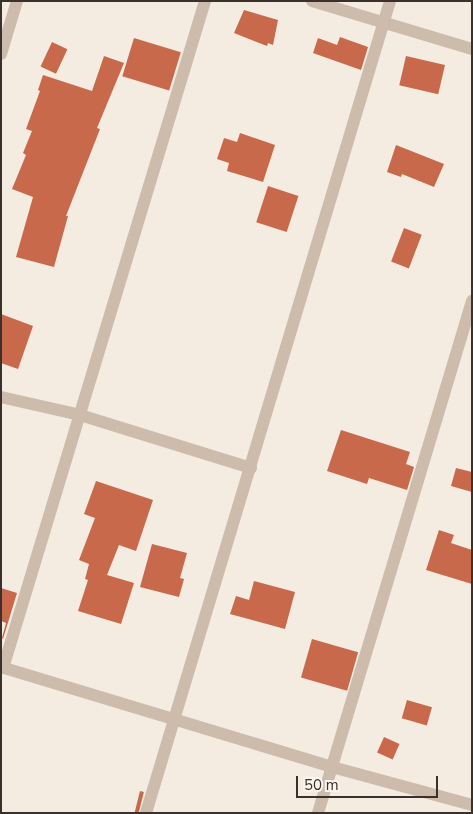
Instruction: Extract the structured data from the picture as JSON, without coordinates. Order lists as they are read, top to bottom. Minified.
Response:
{"scale_bar":"50 m"}
